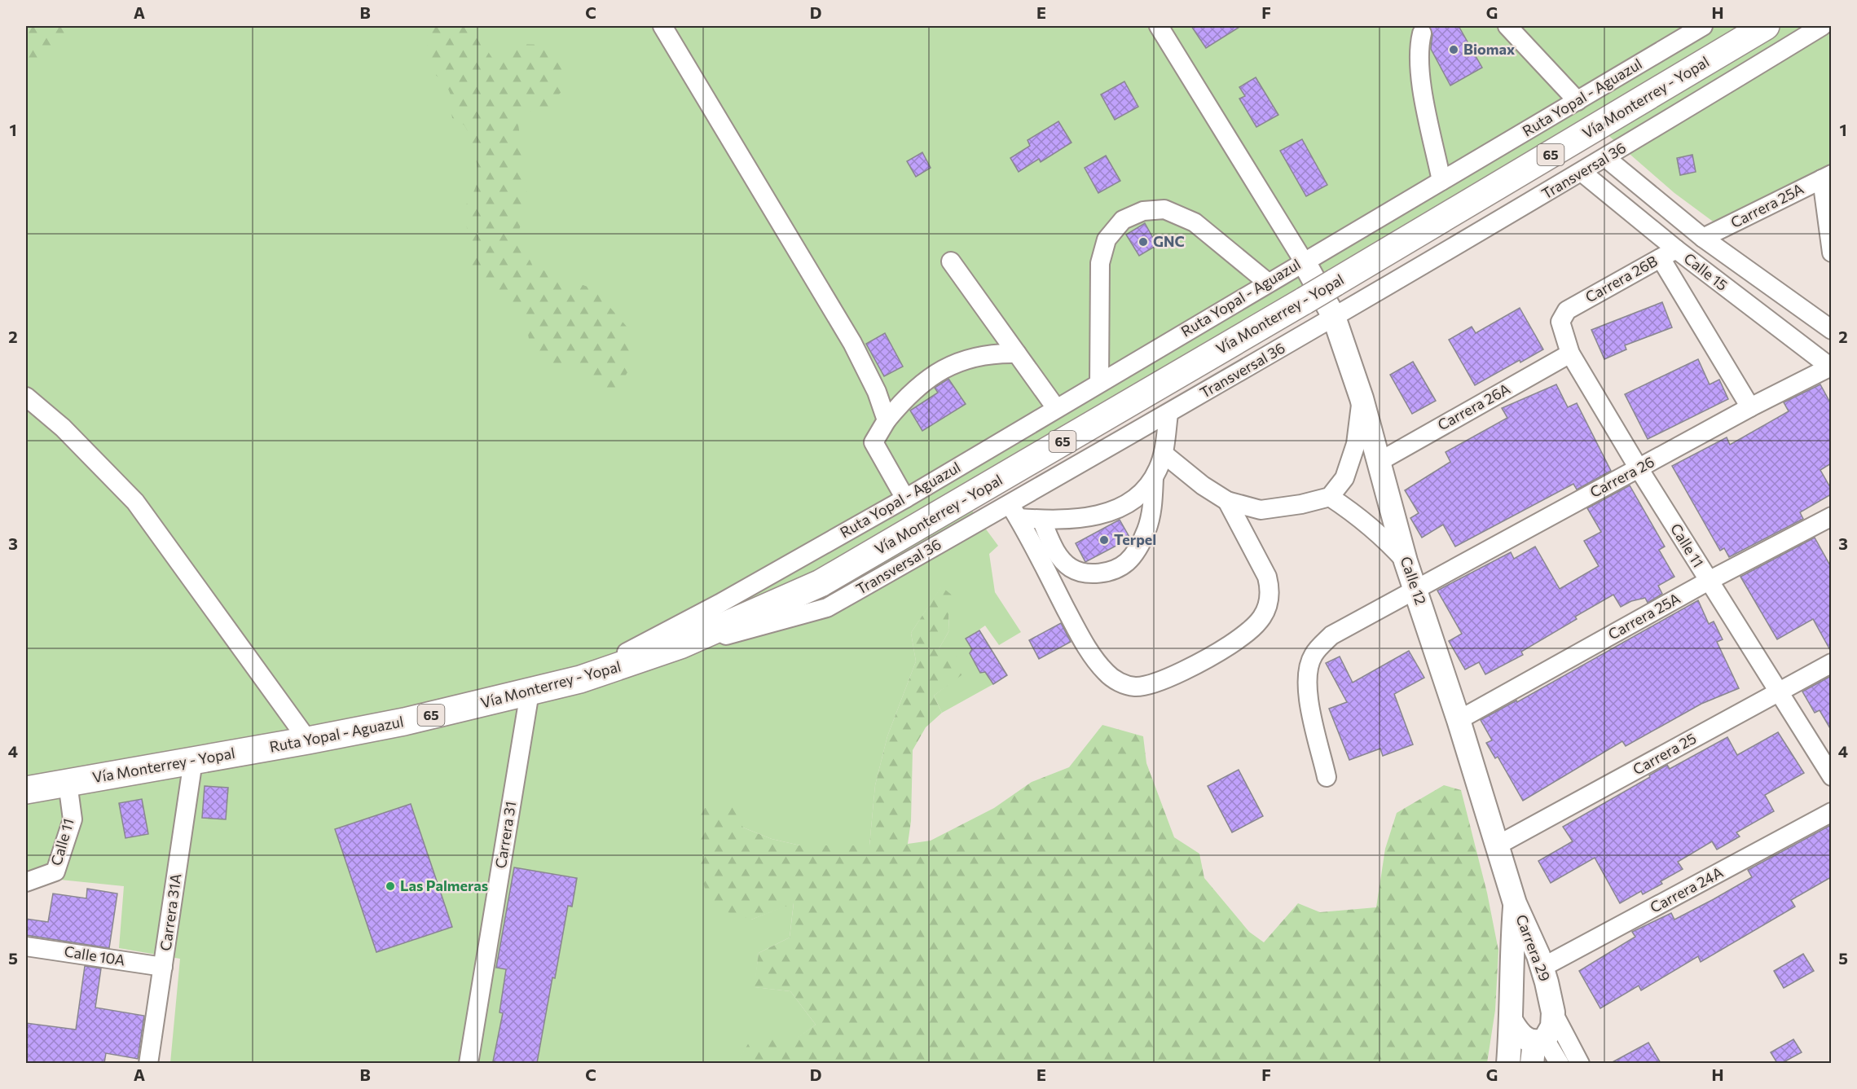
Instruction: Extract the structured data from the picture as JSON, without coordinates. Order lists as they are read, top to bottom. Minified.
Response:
{"streets":{"highway":["Vía Monterrey - Yopal","65"],"main road":["Calle 12","Carrera 29"],"street":["Ruta Yopal - Aguazul","Transversal 36","Carrera 25A","Calle 15","Carrera 26B","Carrera 26A","Carrera 26","Calle 11","Carrera 25","Carrera 31","Carrera 24A","Carrera 31A","Calle 10A"]},"crossings":[["Ruta Yopal - Aguazul","Vía Monterrey - Yopal"],["Ruta Yopal - Aguazul","Transversal 36"],["Ruta Yopal - Aguazul","Calle 11"],["Ruta Yopal - Aguazul","Calle 12"],["Ruta Yopal - Aguazul","Carrera 31"],["Ruta Yopal - Aguazul","Carrera 31A"],["Vía Monterrey - Yopal","Transversal 36"],["Vía Monterrey - Yopal","Carrera 31"],["Transversal 36","Calle 15"],["Transversal 36","Calle 12"],["Carrera 25A","Calle 15"],["Carrera 25A","Calle 11"],["Carrera 25A","Calle 12"],["Calle 15","Carrera 26B"],["Calle 15","Carrera 26"],["Carrera 26B","Calle 11"],["Carrera 26A","Calle 11"],["Carrera 26A","Calle 12"],["Carrera 26","Calle 11"],["Carrera 26","Calle 12"],["Calle 11","Carrera 25"],["Calle 12","Carrera 25"],["Calle 12","Carrera 29"],["Carrera 24A","Carrera 29"],["Carrera 31A","Calle 10A"]],"places":["Biomax","GNC","Terpel","Las Palmeras"],"grid":{"columns":["A","B","C","D","E","F","G","H"],"rows":["1","2","3","4","5"]}}
